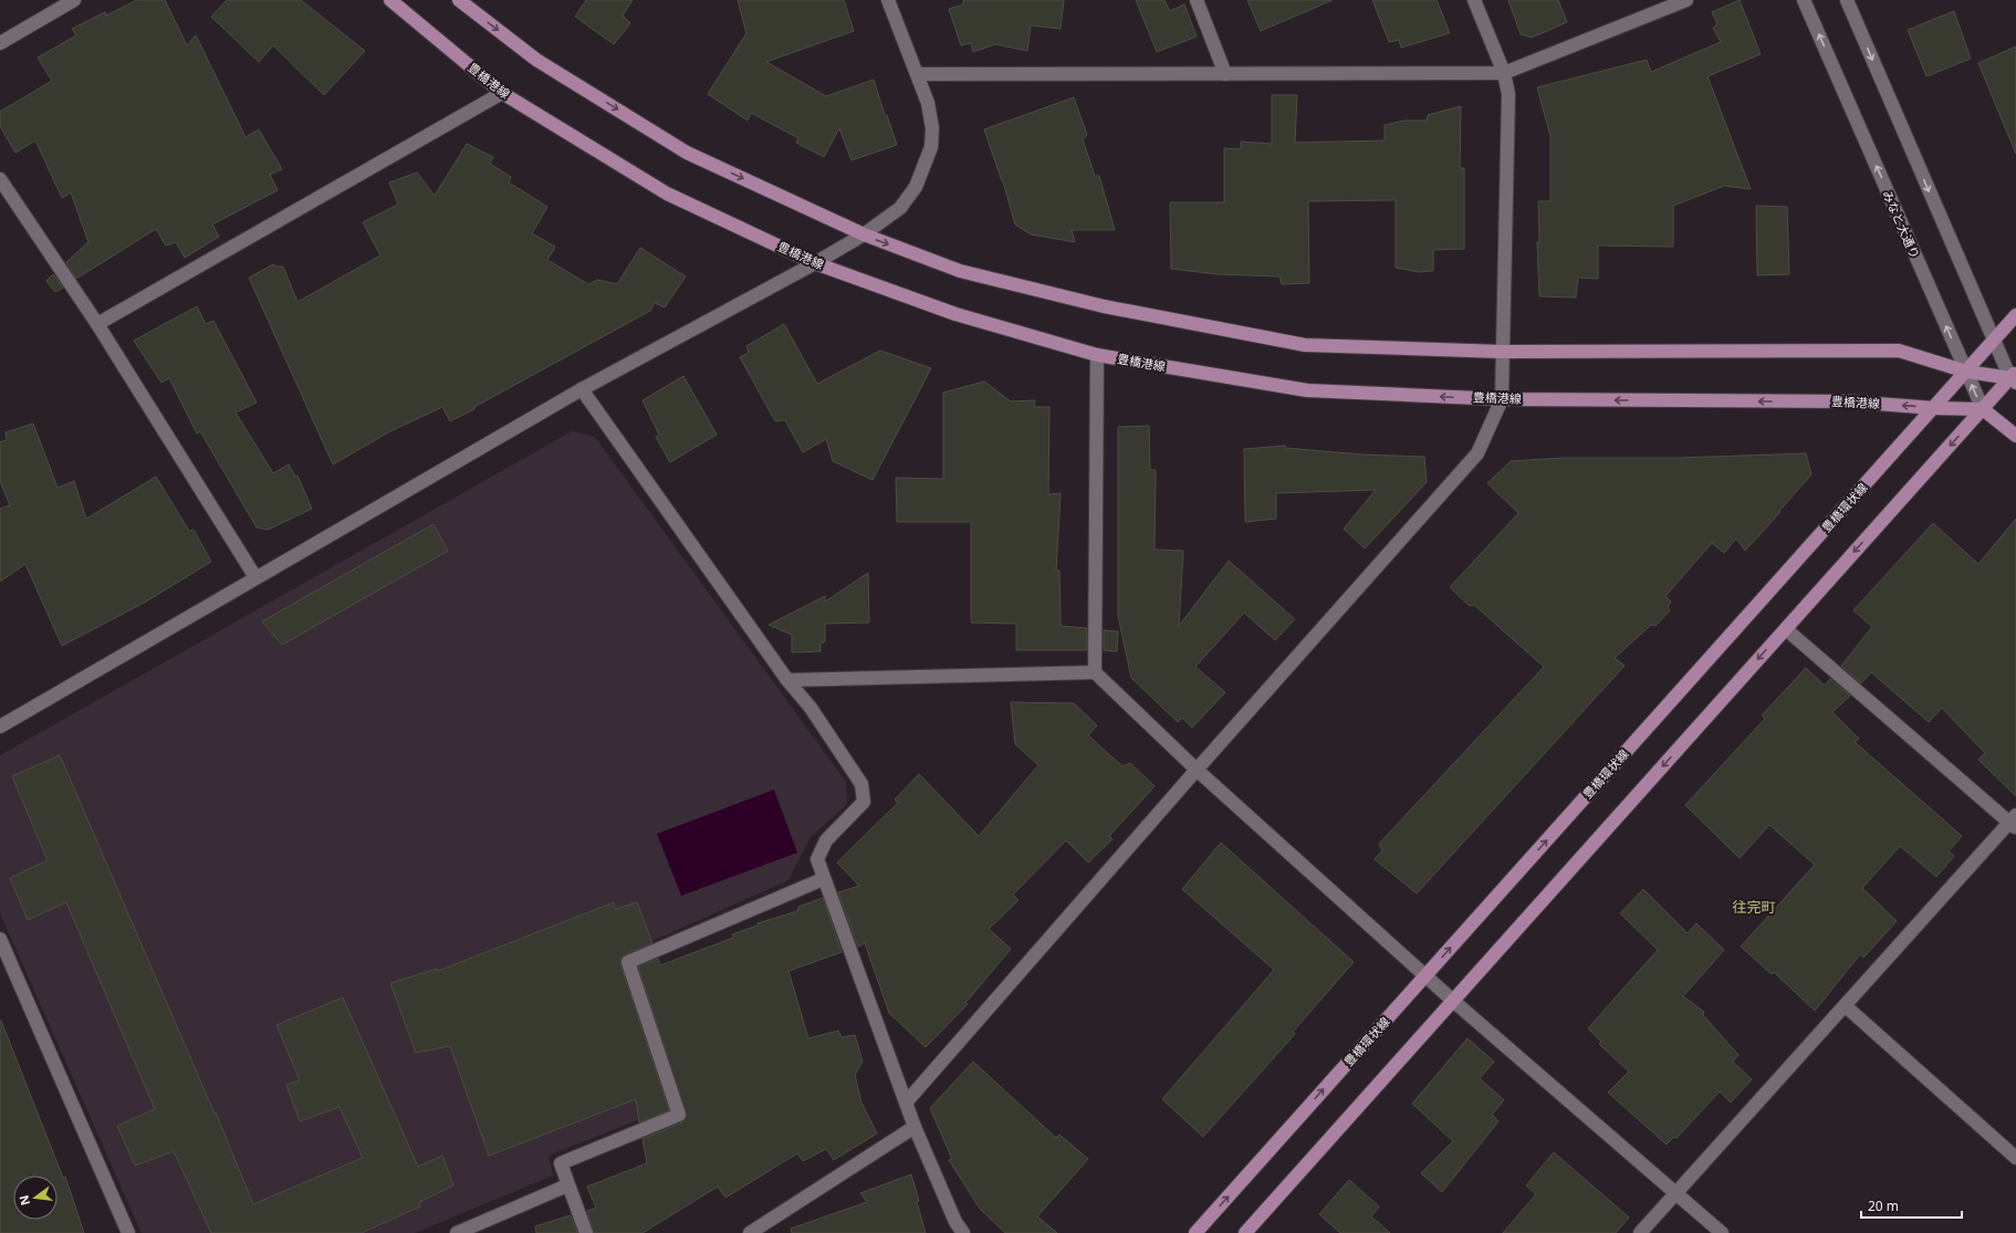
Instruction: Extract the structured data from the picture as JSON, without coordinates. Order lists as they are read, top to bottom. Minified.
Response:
{"streets":{"main road":["豊橋港線","みなと大通り","豊橋環状線"]},"crossings":[["豊橋港線","みなと大通り"],["豊橋港線","豊橋環状線"],["みなと大通り","豊橋環状線"]],"districts":["往完町"],"scale_bar":"20 m","north":"left"}
